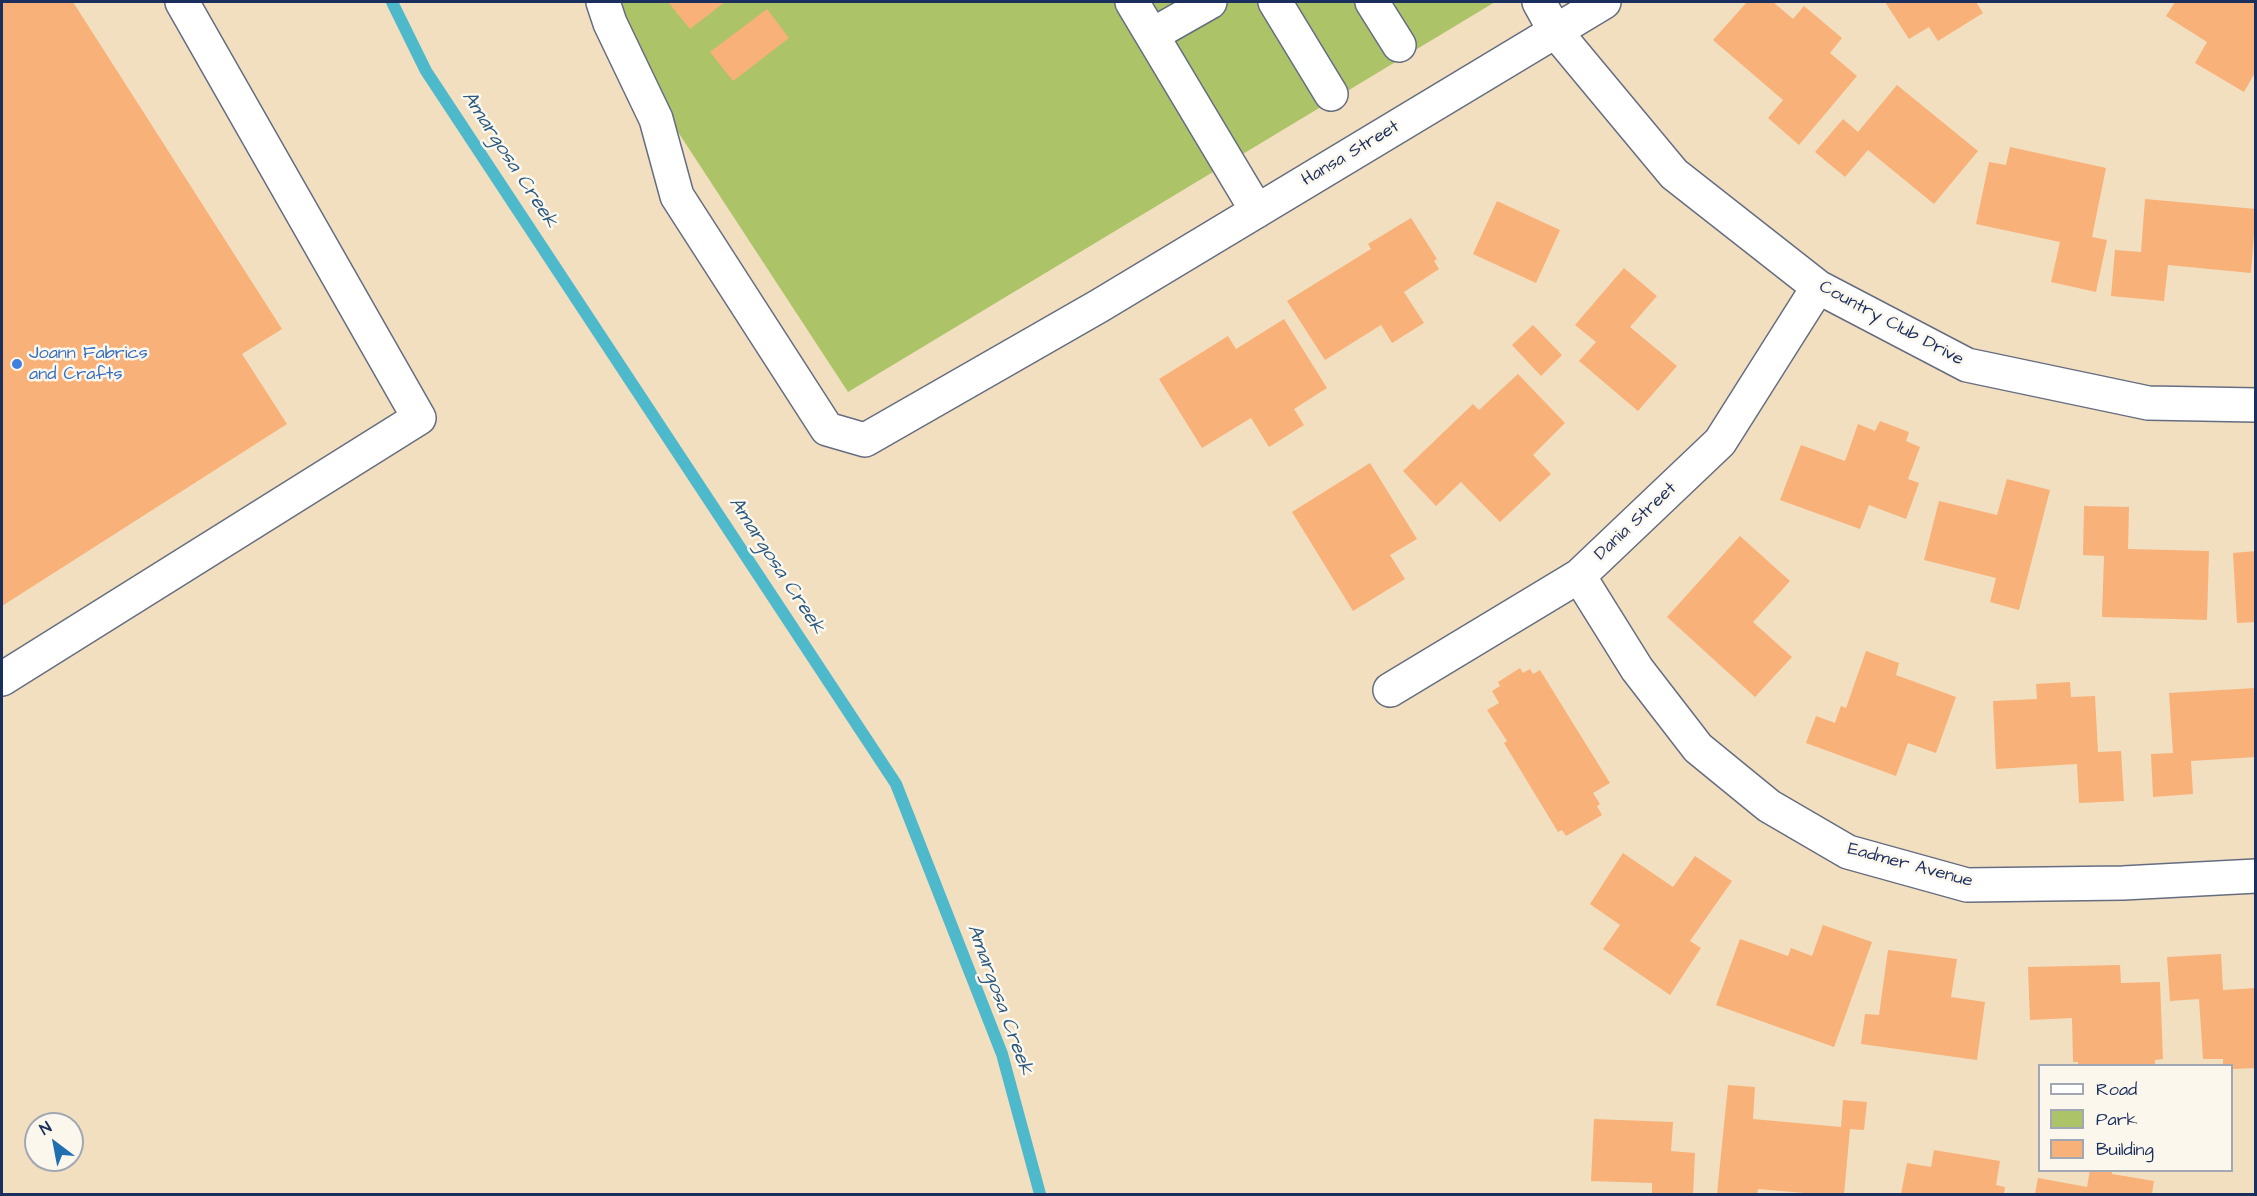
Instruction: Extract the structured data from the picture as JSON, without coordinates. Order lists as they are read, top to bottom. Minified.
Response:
{"streets":{"street":["Hansa Street","Country Club Drive","Dania Street","Eadmer Avenue"]},"crossings":[["Hansa Street","Country Club Drive"],["Country Club Drive","Dania Street"],["Dania Street","Eadmer Avenue"]],"water":["Amargosa Creek"],"places":["Joann Fabrics and Crafts"],"legend":["Road","Park","Building"],"north":"top left"}
